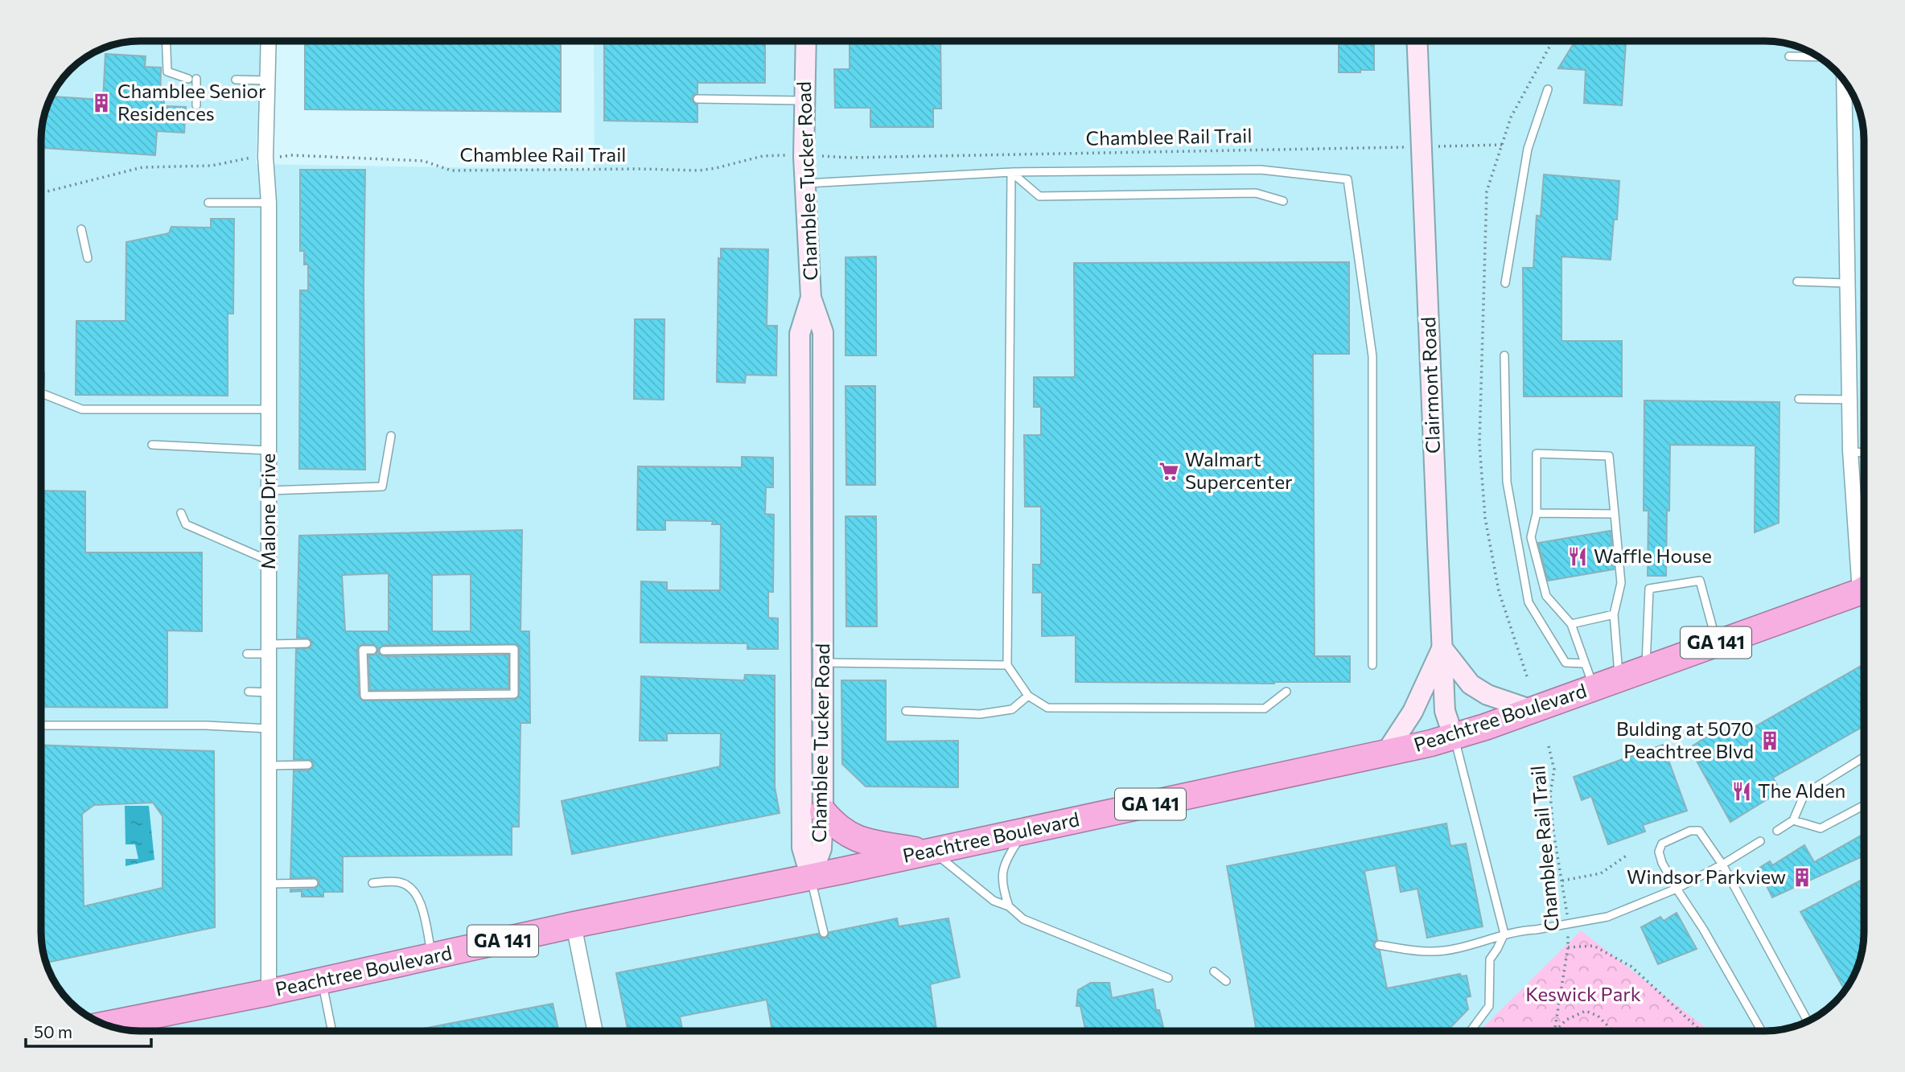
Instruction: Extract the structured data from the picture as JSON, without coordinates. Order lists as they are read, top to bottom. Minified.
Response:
{"streets":{"highway":["GA 141","Peachtree Boulevard"],"main road":["Chamblee Tucker Road","Clairmont Road"],"street":["Malone Drive"],"path":["Chamblee Rail Trail"]},"crossings":[["Chamblee Tucker Road","Peachtree Boulevard"],["Clairmont Road","Peachtree Boulevard"],["Malone Drive","Peachtree Boulevard"]],"parks":["Keswick Park"],"places":{"building":["Chamblee Senior Residences","Bulding at 5070 Peachtree Blvd","Windsor Parkview"],"supermarket":["Walmart Supercenter"],"restaurant":["Waffle House","The Alden"]},"scale_bar":"50 m"}
